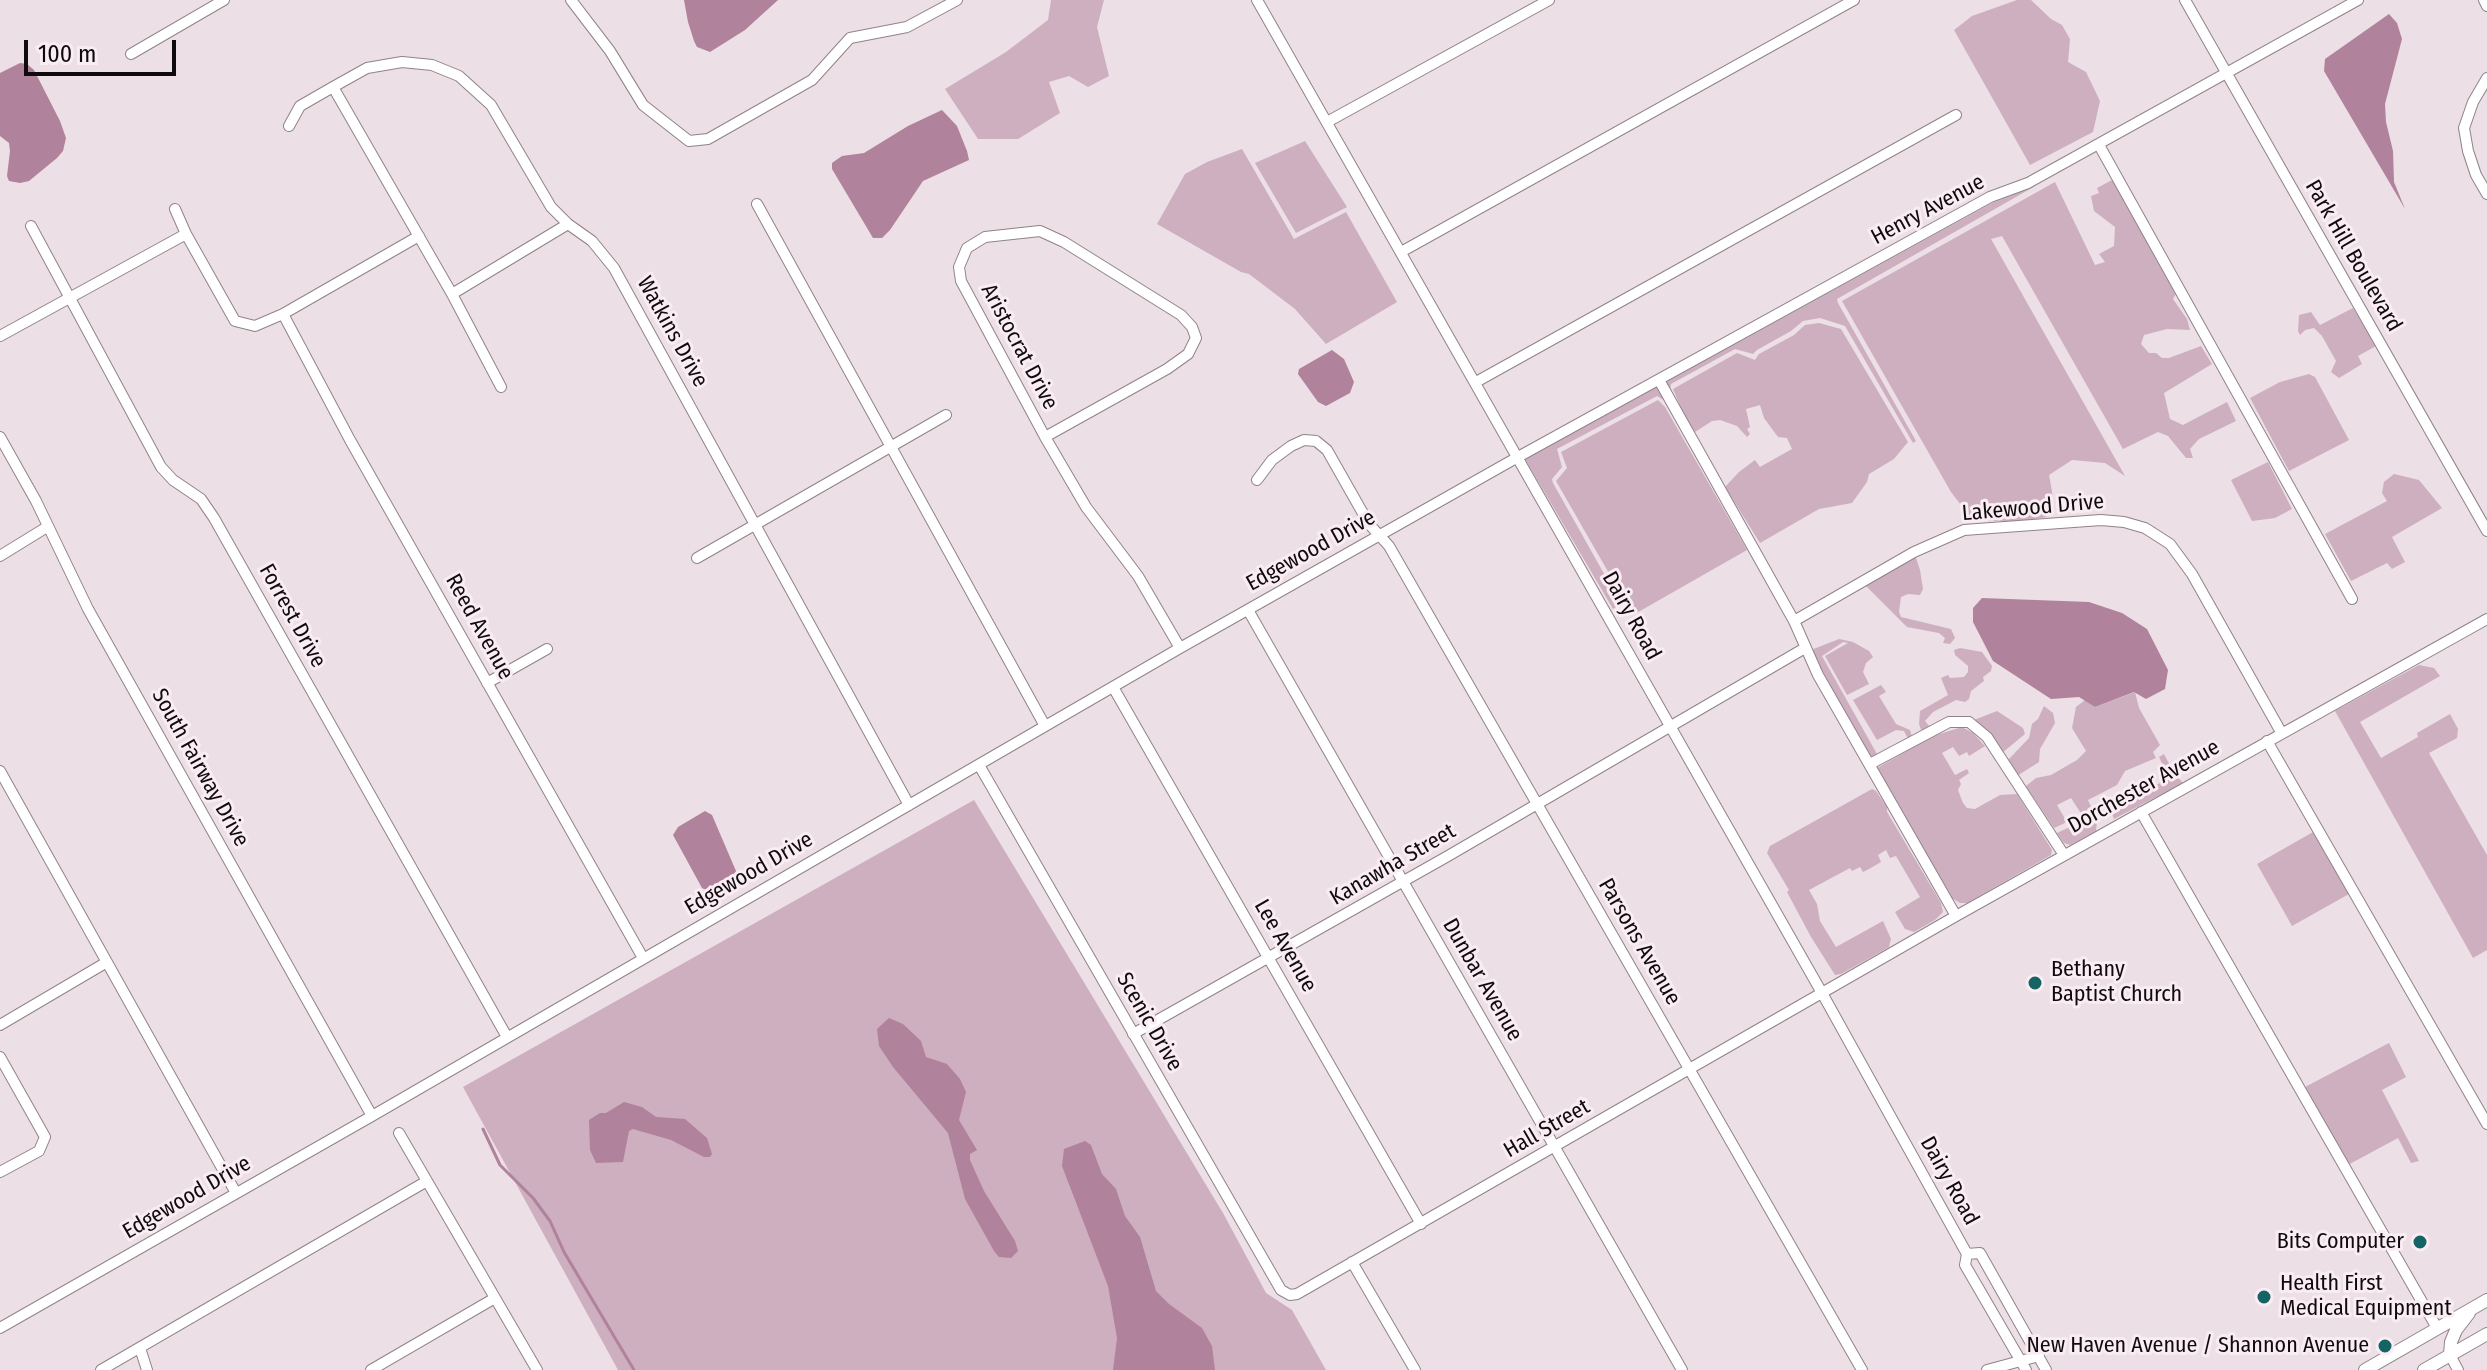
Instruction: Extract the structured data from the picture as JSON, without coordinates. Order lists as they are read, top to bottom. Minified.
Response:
{"streets":{"street":["Henry Avenue","Park Hill Boulevard","Watkins Drive","Aristocrat Drive","Lakewood Drive","Edgewood Drive","Forrest Drive","Dairy Road","Reed Avenue","South Fairway Drive","Dorchester Avenue","Kanawha Street","Parsons Avenue","Lee Avenue","Dunbar Avenue","Scenic Drive","Hall Street"]},"crossings":[["Henry Avenue","Park Hill Boulevard"],["Henry Avenue","Edgewood Drive"],["Henry Avenue","Dairy Road"],["Watkins Drive","Edgewood Drive"],["Aristocrat Drive","Edgewood Drive"],["Lakewood Drive","Dorchester Avenue"],["Edgewood Drive","Forrest Drive"],["Edgewood Drive","Dairy Road"],["Edgewood Drive","Reed Avenue"],["Edgewood Drive","South Fairway Drive"],["Edgewood Drive","Parsons Avenue"],["Edgewood Drive","Lee Avenue"],["Edgewood Drive","Dunbar Avenue"],["Edgewood Drive","Scenic Drive"],["Dairy Road","Dorchester Avenue"],["Dairy Road","Kanawha Street"],["Dairy Road","Hall Street"],["Dorchester Avenue","Hall Street"],["Kanawha Street","Parsons Avenue"],["Kanawha Street","Lee Avenue"],["Kanawha Street","Dunbar Avenue"],["Kanawha Street","Scenic Drive"],["Parsons Avenue","Hall Street"],["Lee Avenue","Hall Street"],["Dunbar Avenue","Hall Street"],["Scenic Drive","Hall Street"]],"places":["Bethany Baptist Church","Bits Computer","Health First Medical Equipment","New Haven Avenue / Shannon Avenue"],"scale_bar":"100 m"}
